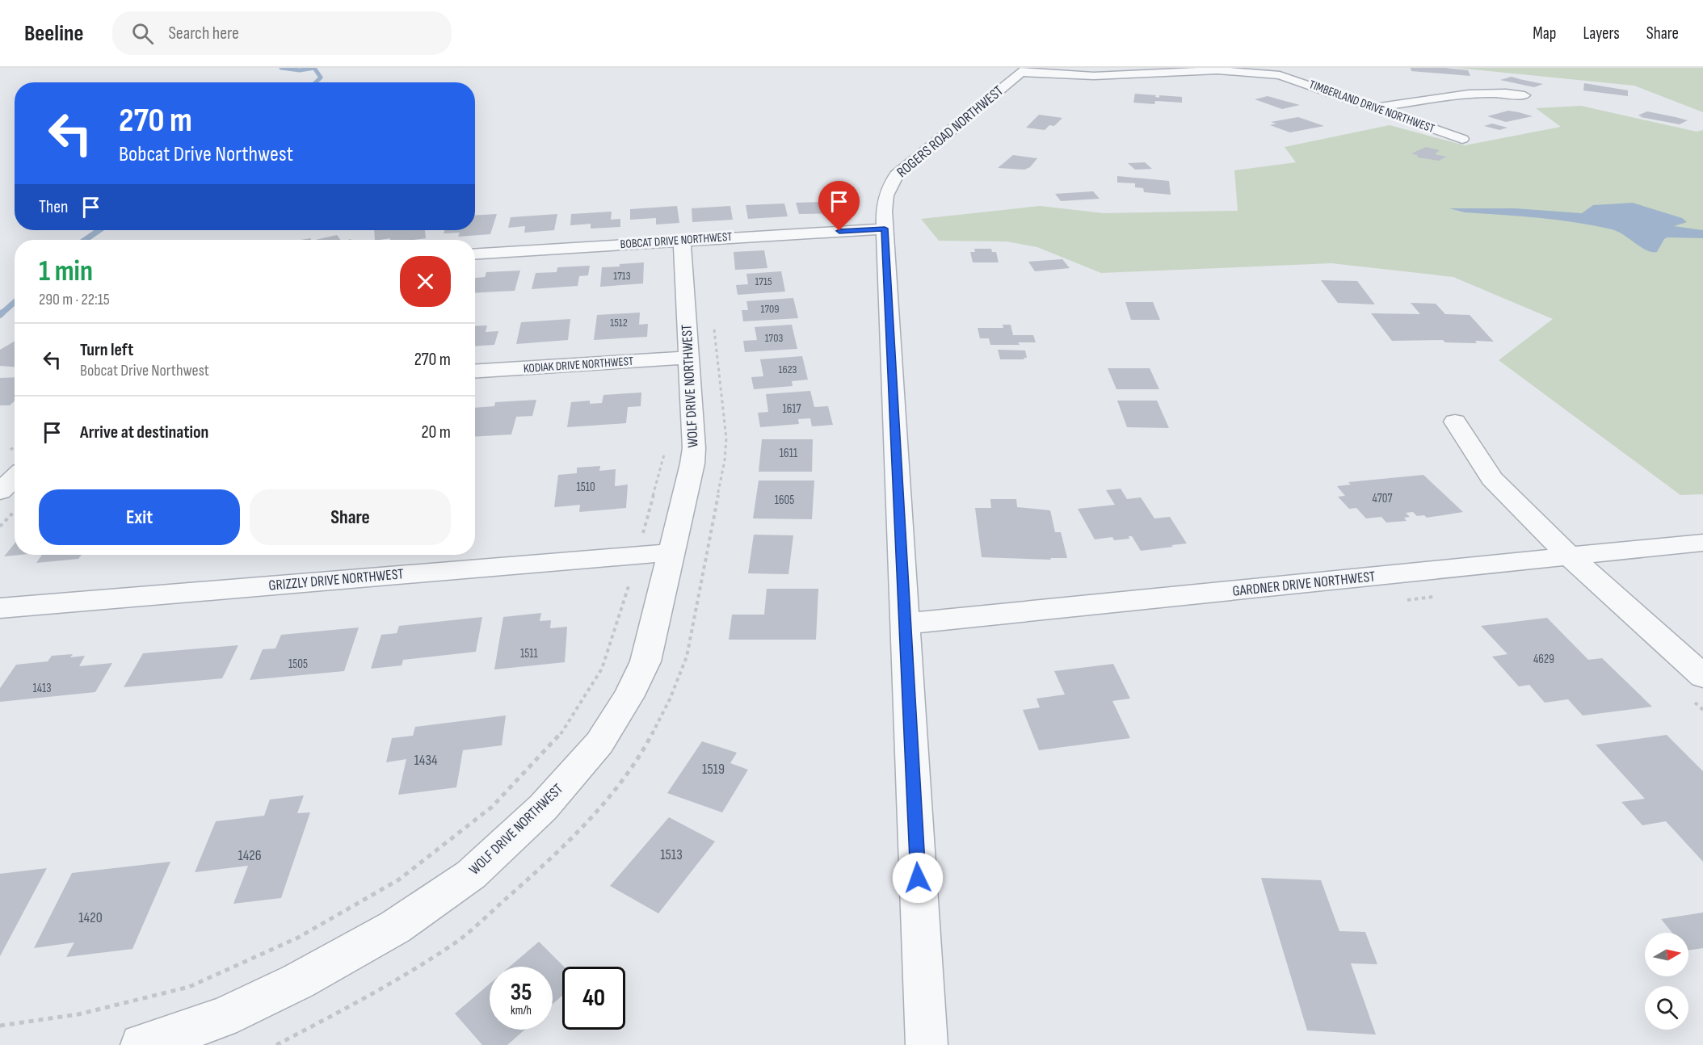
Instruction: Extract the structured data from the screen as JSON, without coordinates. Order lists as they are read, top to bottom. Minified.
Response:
{"streets":{"street":["TIMBERLAND DRIVE NORTHWEST","ROGERS ROAD NORTHWEST","BOBCAT DRIVE NORTHWEST","KODIAK DRIVE NORTHWEST","WOLF DRIVE NORTHWEST","GRIZZLY DRIVE NORTHWEST","GARDNER DRIVE NORTHWEST"]},"crossings":[["TIMBERLAND DRIVE NORTHWEST","ROGERS ROAD NORTHWEST"],["ROGERS ROAD NORTHWEST","BOBCAT DRIVE NORTHWEST"],["ROGERS ROAD NORTHWEST","GARDNER DRIVE NORTHWEST"],["BOBCAT DRIVE NORTHWEST","WOLF DRIVE NORTHWEST"],["KODIAK DRIVE NORTHWEST","WOLF DRIVE NORTHWEST"],["WOLF DRIVE NORTHWEST","GRIZZLY DRIVE NORTHWEST"]],"house_numbers":["1713","1715","1709","1512","1703","1623","1617","1611","1510","4707","1605","1511","4629","1505","1413","1434","1519","1513","1426","1420"],"north":"right","page":{"header":"Beeline","search":"Search here","nav":["Map","Layers","Share"],"turn":["270 m","Bobcat Drive Northwest"],"then":"Then","heading":["1 min","290 m · 22:15"],"list":[{"name":"Turn left","note":"Bobcat Drive Northwest","value":"270 m"},{"name":"Arrive at destination","value":"20 m"}],"buttons":["Exit","Share"],"speed":"35 km/h","limit":"40"}}
